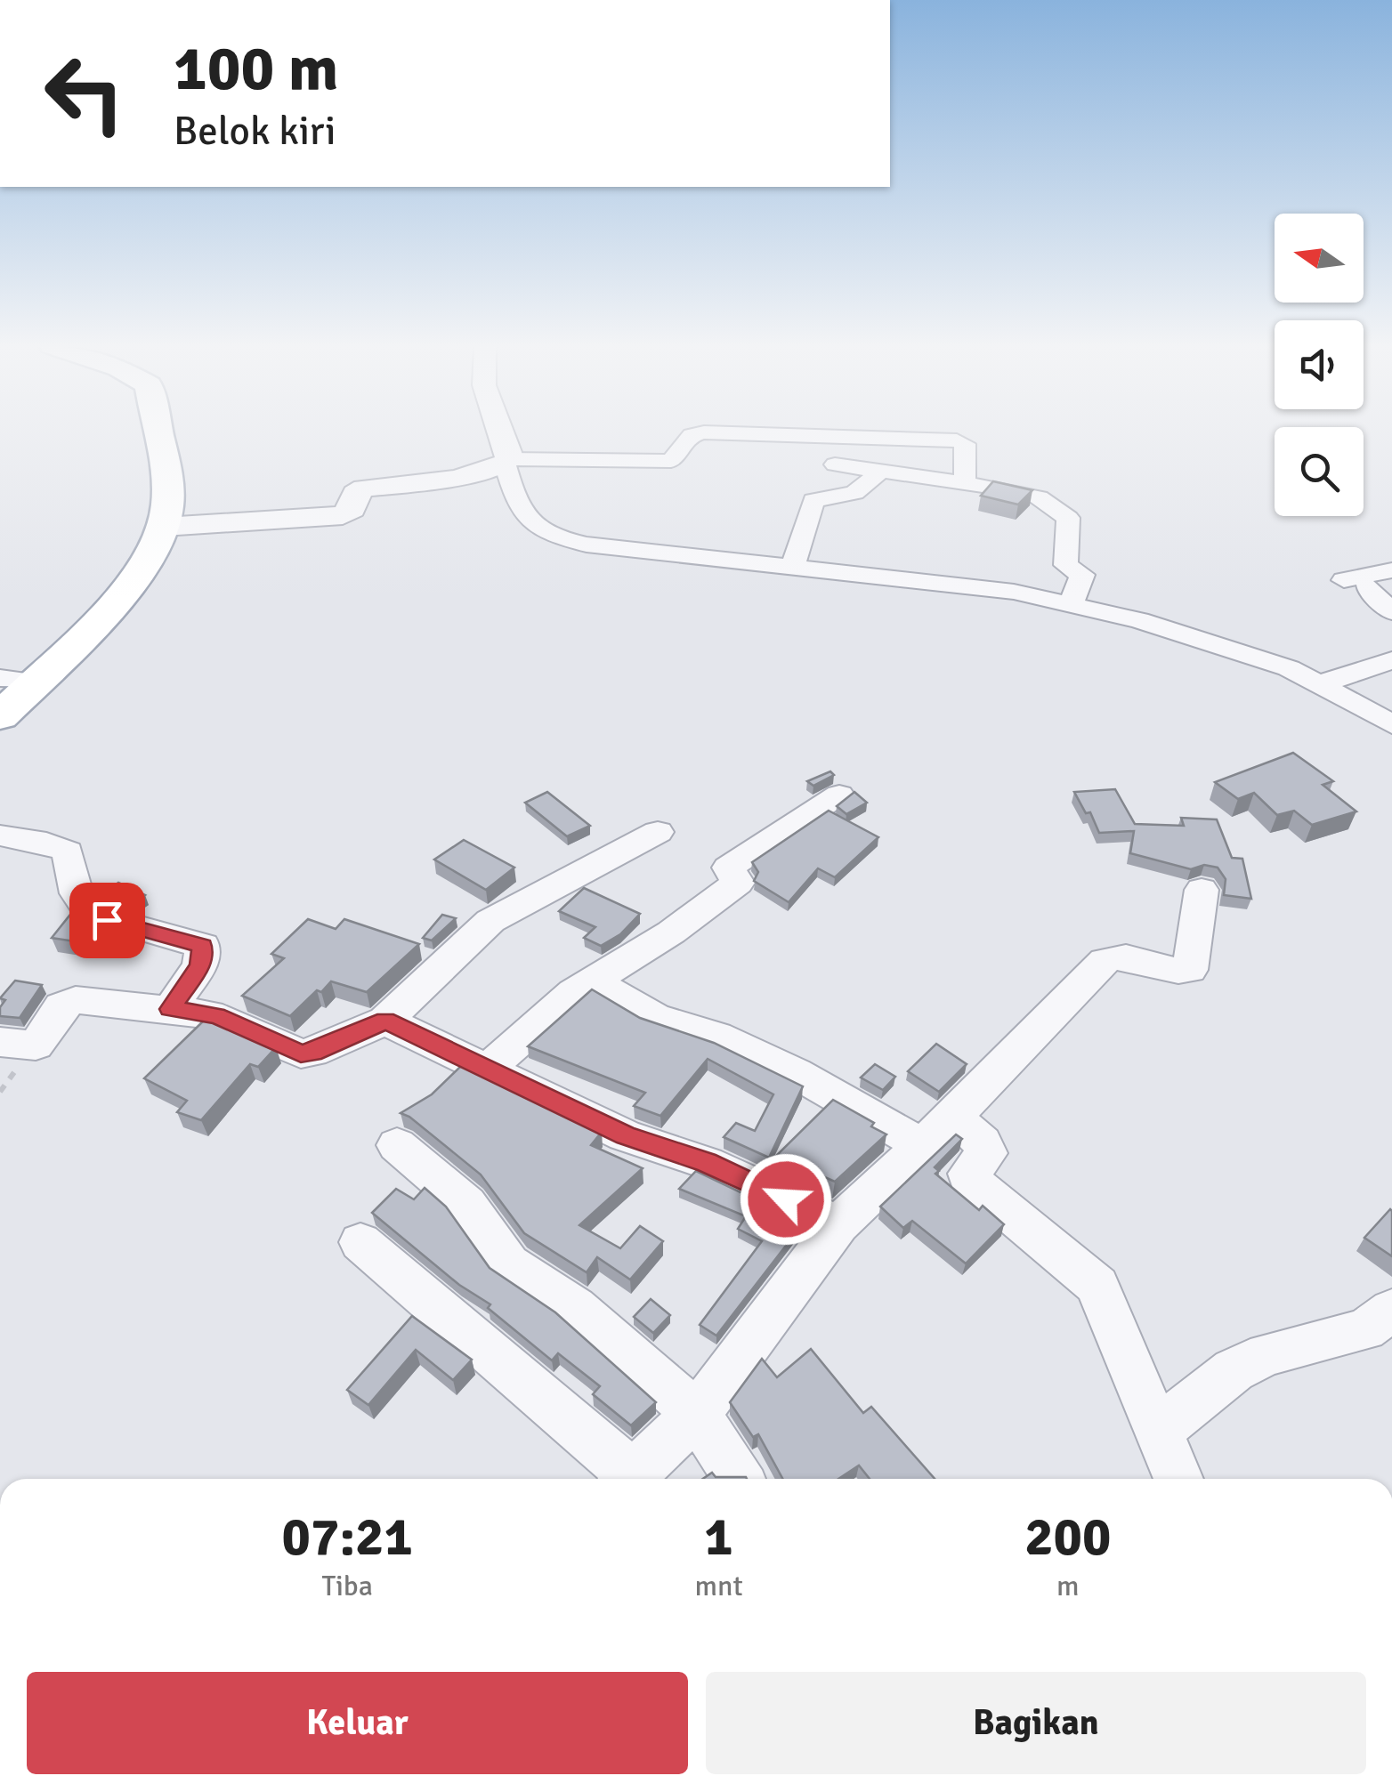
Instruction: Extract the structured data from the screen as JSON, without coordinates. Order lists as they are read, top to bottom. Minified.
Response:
{"north":"left","page":{"turn":["100 m","Belok kiri"],"eta":["07:21","Tiba","1","mnt","200","m"],"buttons":["Keluar","Bagikan"]}}
